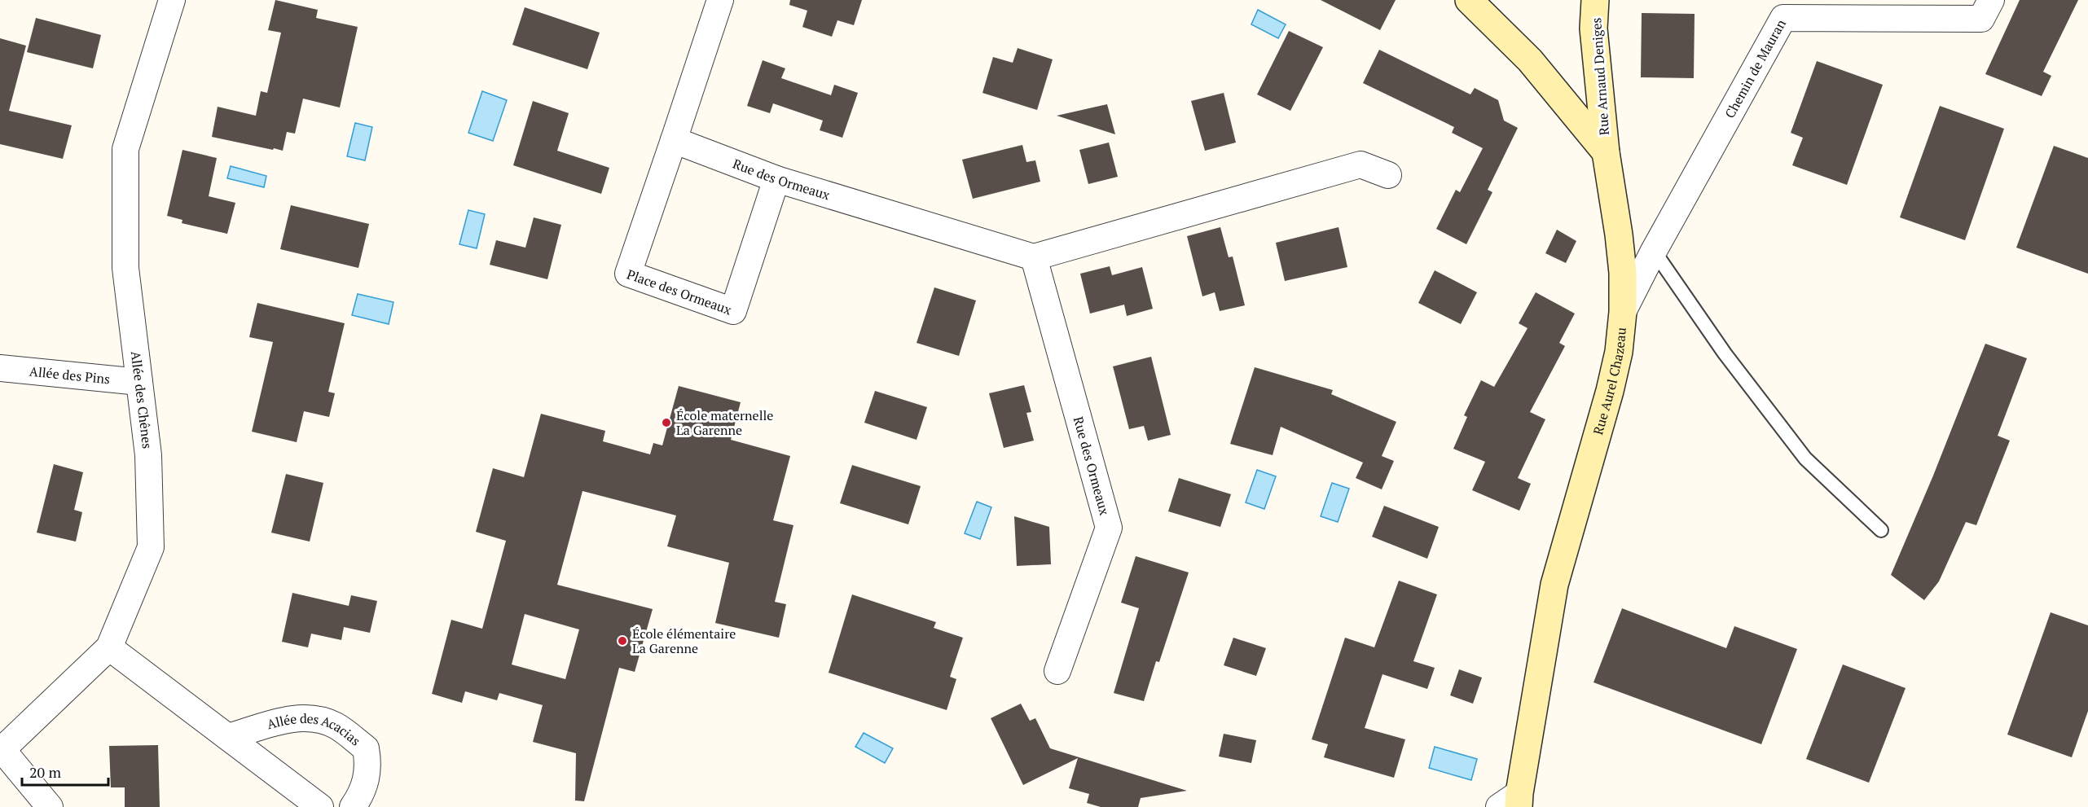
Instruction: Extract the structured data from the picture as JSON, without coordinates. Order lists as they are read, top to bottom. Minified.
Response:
{"streets":{"street":["Chemin de Mauran","Rue Arnaud Deniges","Rue des Ormeaux","Place des Ormeaux","Allée des Pins","Rue Aurel Chazeau","Allée des Chênes","Allée des Acacias"]},"crossings":[["Chemin de Mauran","Rue Aurel Chazeau"],["Rue Arnaud Deniges","Rue Aurel Chazeau"],["Rue des Ormeaux","Place des Ormeaux"],["Allée des Pins","Allée des Chênes"]],"places":["École maternelle La Garenne","École élémentaire La Garenne"],"scale_bar":"20 m"}
